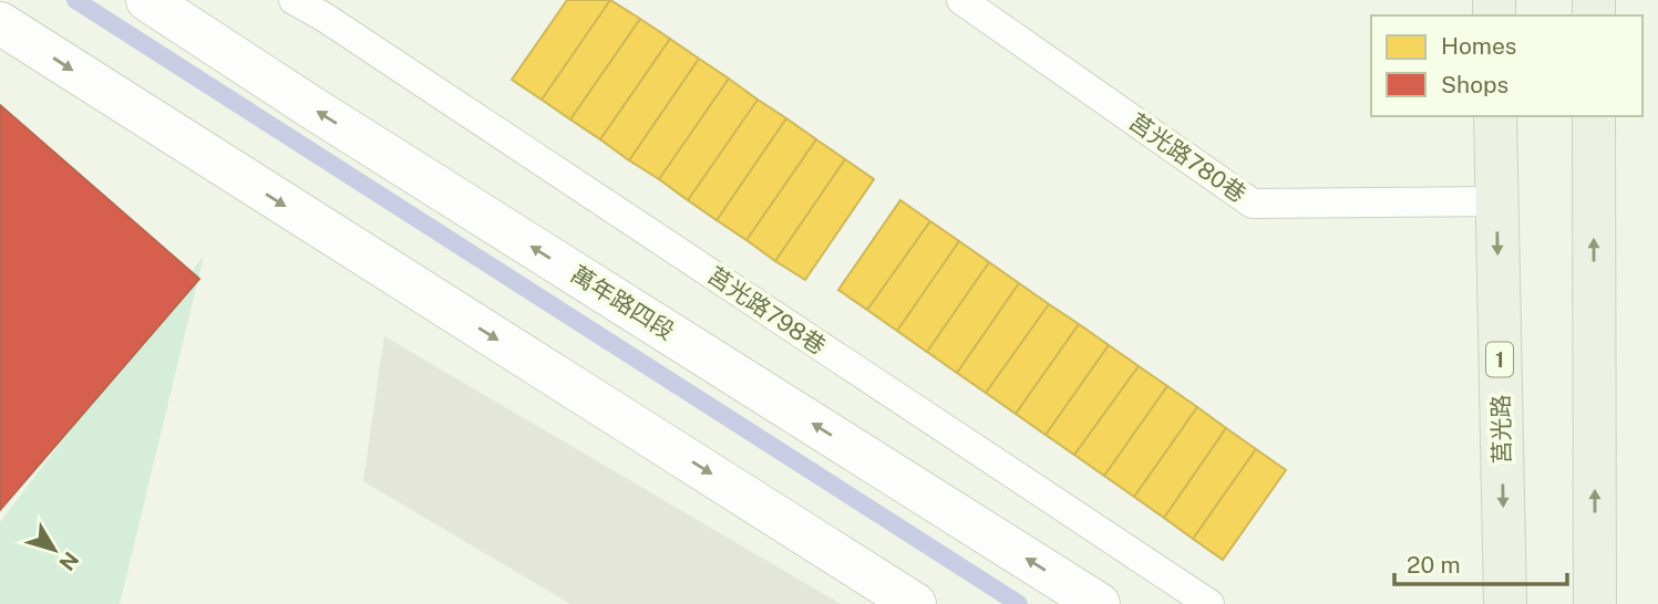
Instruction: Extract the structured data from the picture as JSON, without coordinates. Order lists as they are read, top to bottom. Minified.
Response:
{"streets":{"main road":["1","莒光路"],"street":["萬年路四段"],"lane":["莒光路780巷","莒光路798巷"]},"crossings":[["莒光路780巷","莒光路"]],"legend":["Homes","Shops"],"scale_bar":"20 m","north":"bottom right"}
